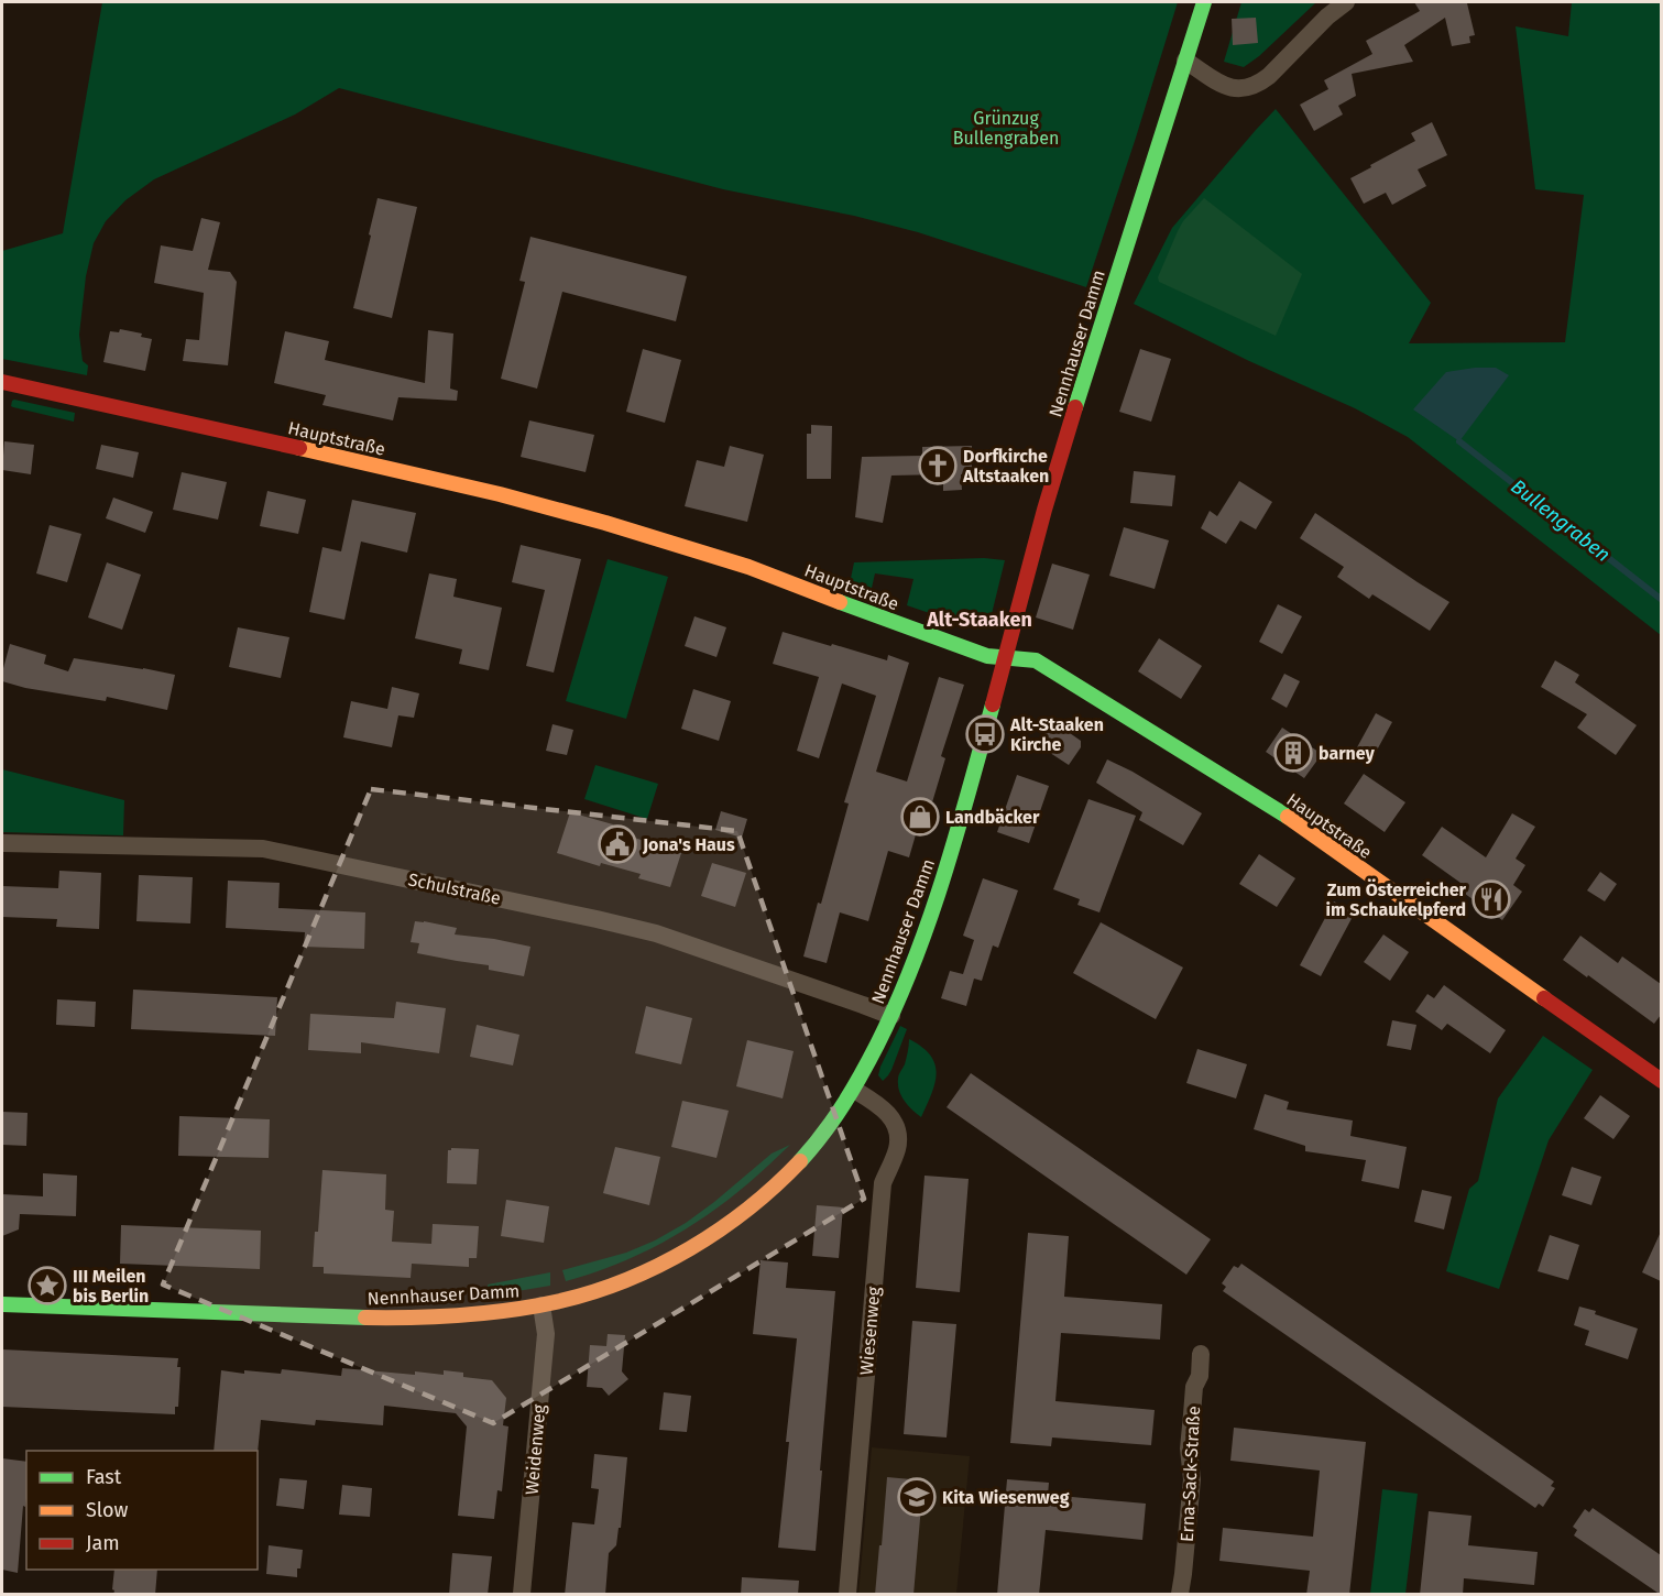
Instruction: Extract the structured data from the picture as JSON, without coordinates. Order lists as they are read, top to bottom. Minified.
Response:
{"streets":{"street":["Nennhauser Damm","Hauptstraße","Schulstraße","Wiesenweg","Weidenweg","Erna-Sack-Straße"]},"crossings":[["Nennhauser Damm","Hauptstraße"],["Nennhauser Damm","Schulstraße"],["Nennhauser Damm","Wiesenweg"],["Nennhauser Damm","Weidenweg"]],"districts":["Alt-Staaken"],"water":["Bullengraben"],"parks":["Grünzug Bullengraben"],"places":{"church":["Dorfkirche Altstaaken"],"bus stop":["Alt-Staaken Kirche"],"building":["barney"],"shop":["Landbäcker"],"public building":["Jona's Haus"],"restaurant":["Zum Österreicher im Schaukelpferd"],"place":["III Meilen bis Berlin"],"school or university":["Kita Wiesenweg"]},"legend":["Fast","Slow","Jam"]}
